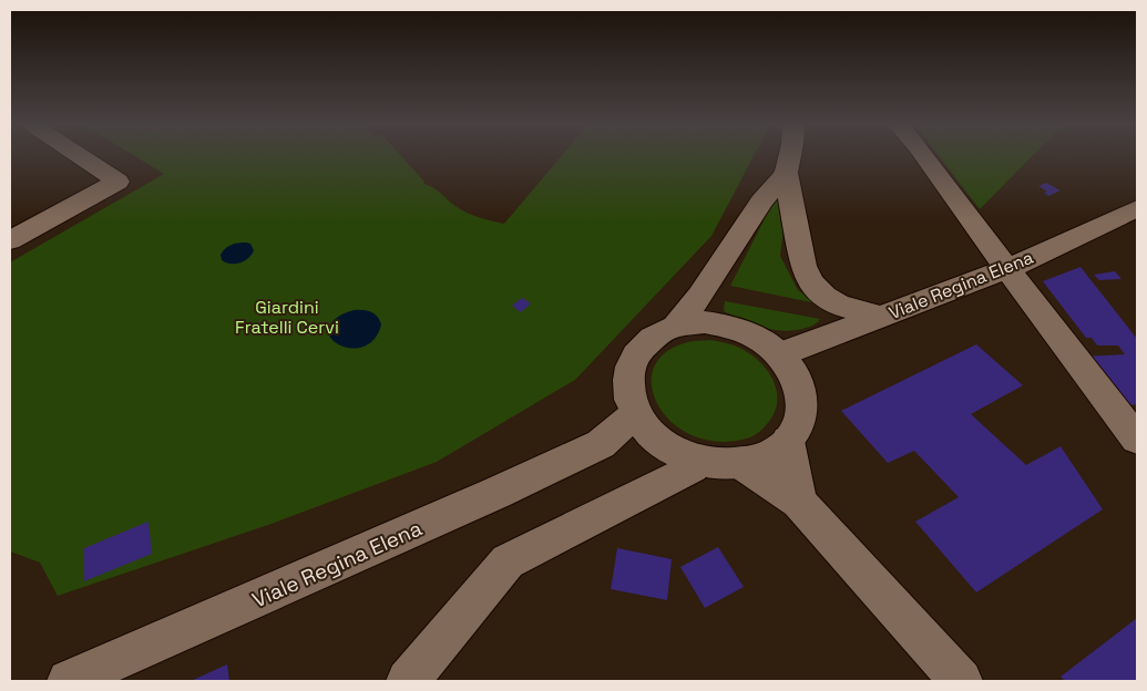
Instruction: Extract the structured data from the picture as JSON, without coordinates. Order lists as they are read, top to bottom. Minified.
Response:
{"streets":{"street":["Viale Regina Elena"]},"parks":["Giardini Fratelli Cervi"]}
